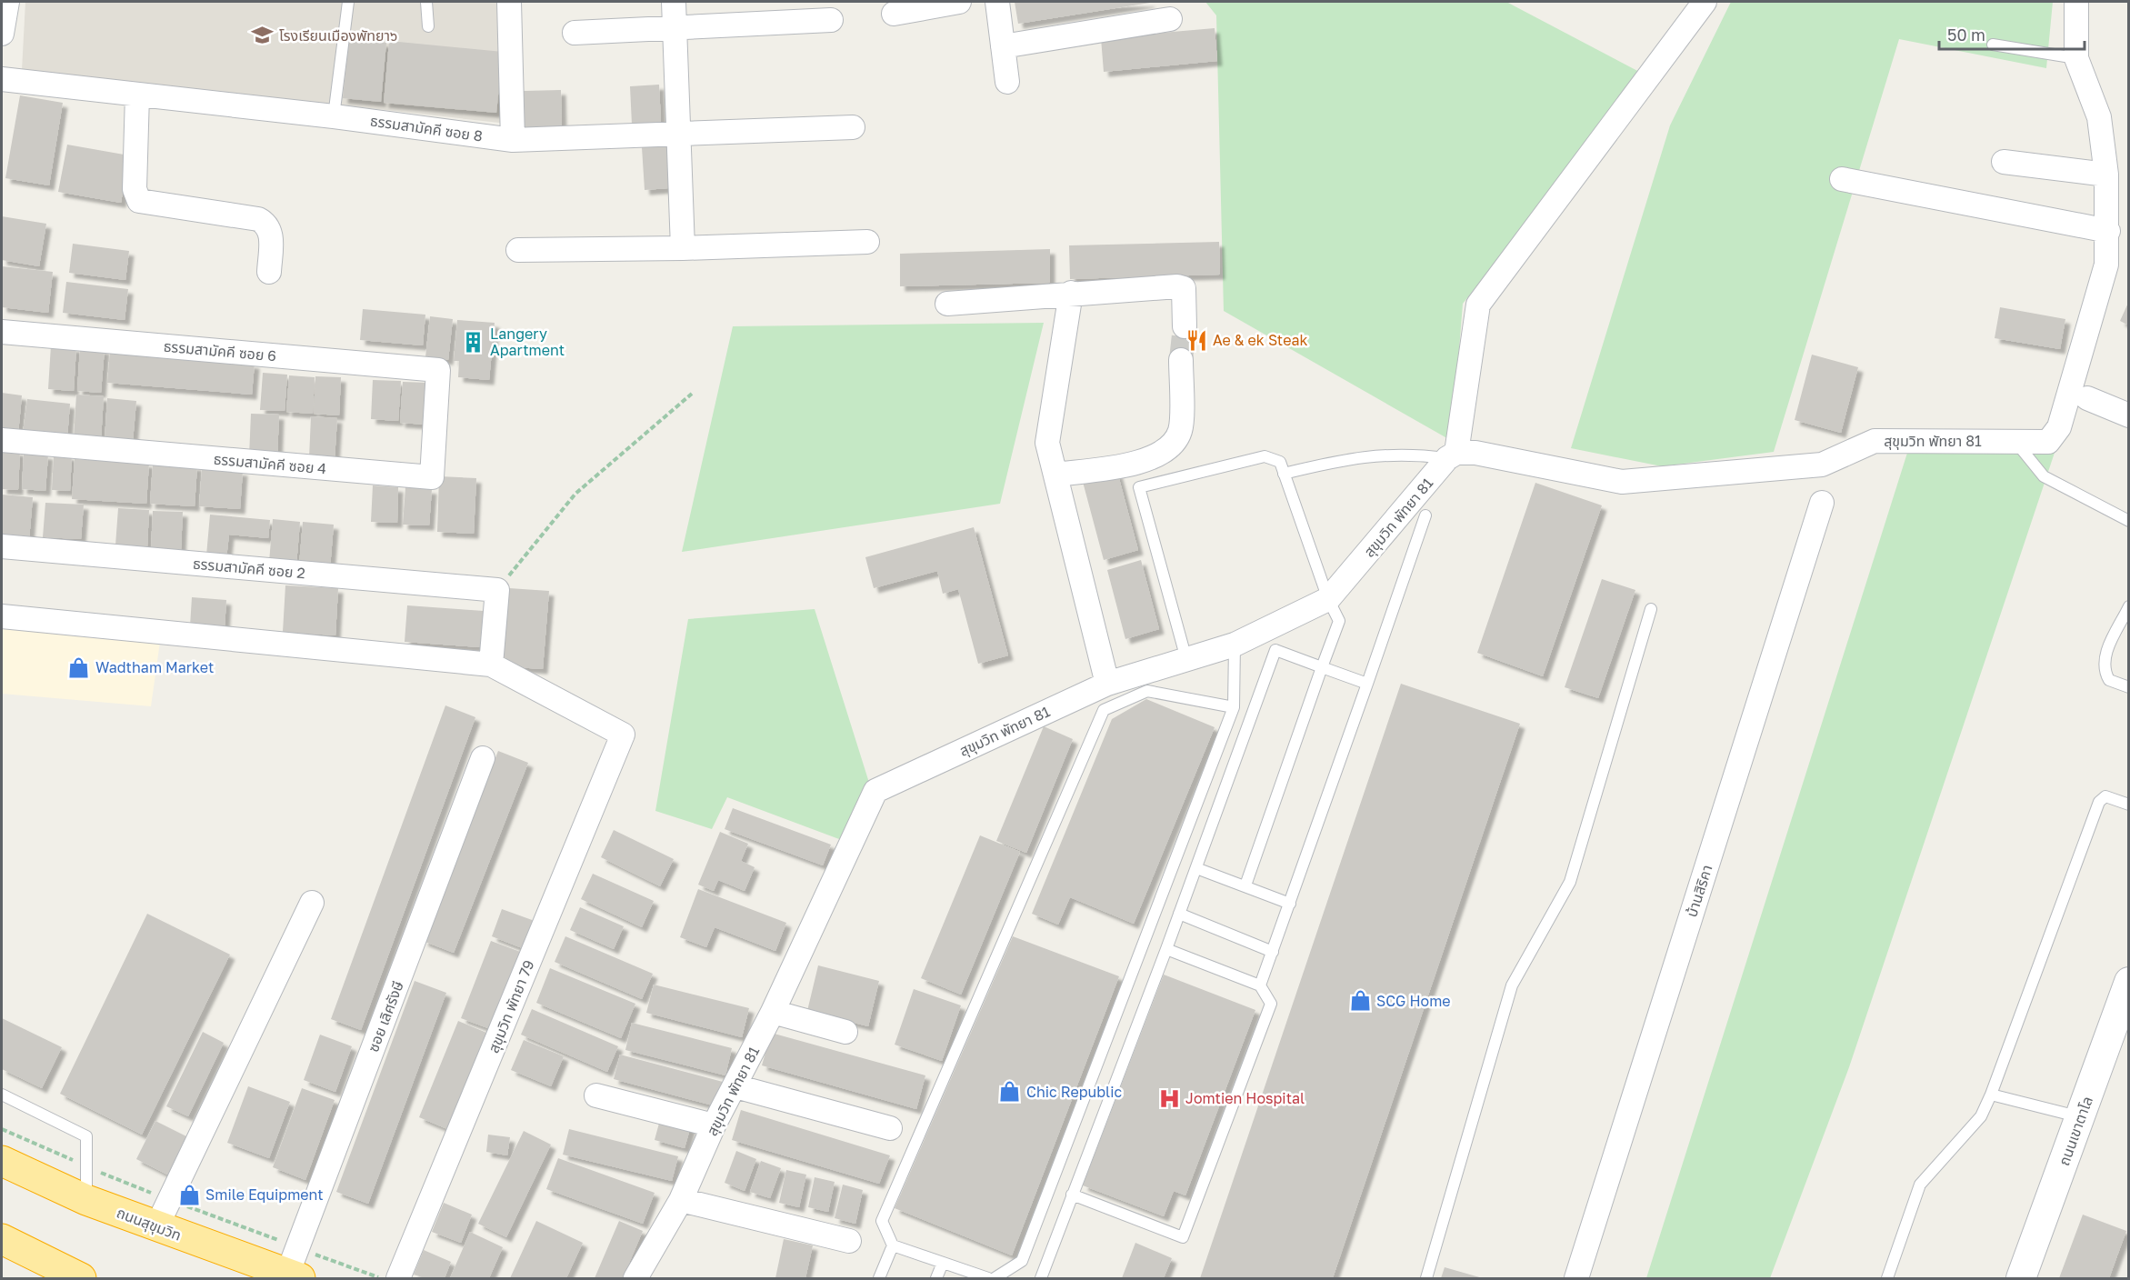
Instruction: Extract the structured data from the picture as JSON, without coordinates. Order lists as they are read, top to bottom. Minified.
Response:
{"streets":{"highway":["ถนนสุขุมวิท"],"street":["ธรรมสามัคคี ซอย 8","ธรรมสามัคคี ซอย 6","สุขุมวิท พัทยา 81","ธรรมสามัคคี ซอย 4","ธรรมสามัคคี ซอย 2","บ้านสิริคา","สุขุมวิท พัทยา 79","ซอย เลิศรังษี","ถนนเขาตาโล"]},"crossings":[["ธรรมสามัคคี ซอย 6","ธรรมสามัคคี ซอย 4"],["ซอย เลิศรังษี","ถนนสุขุมวิท"]],"places":{"school or university":["โรงเรียนเมืองพัทยา๖"],"restaurant":["Ae & ek Steak"],"building":["Langery Apartment"],"shop":["Wadtham Market","SCG Home","Chic Republic","Smile Equipment"],"hospital":["Jomtien Hospital"]},"scale_bar":"50 m"}
